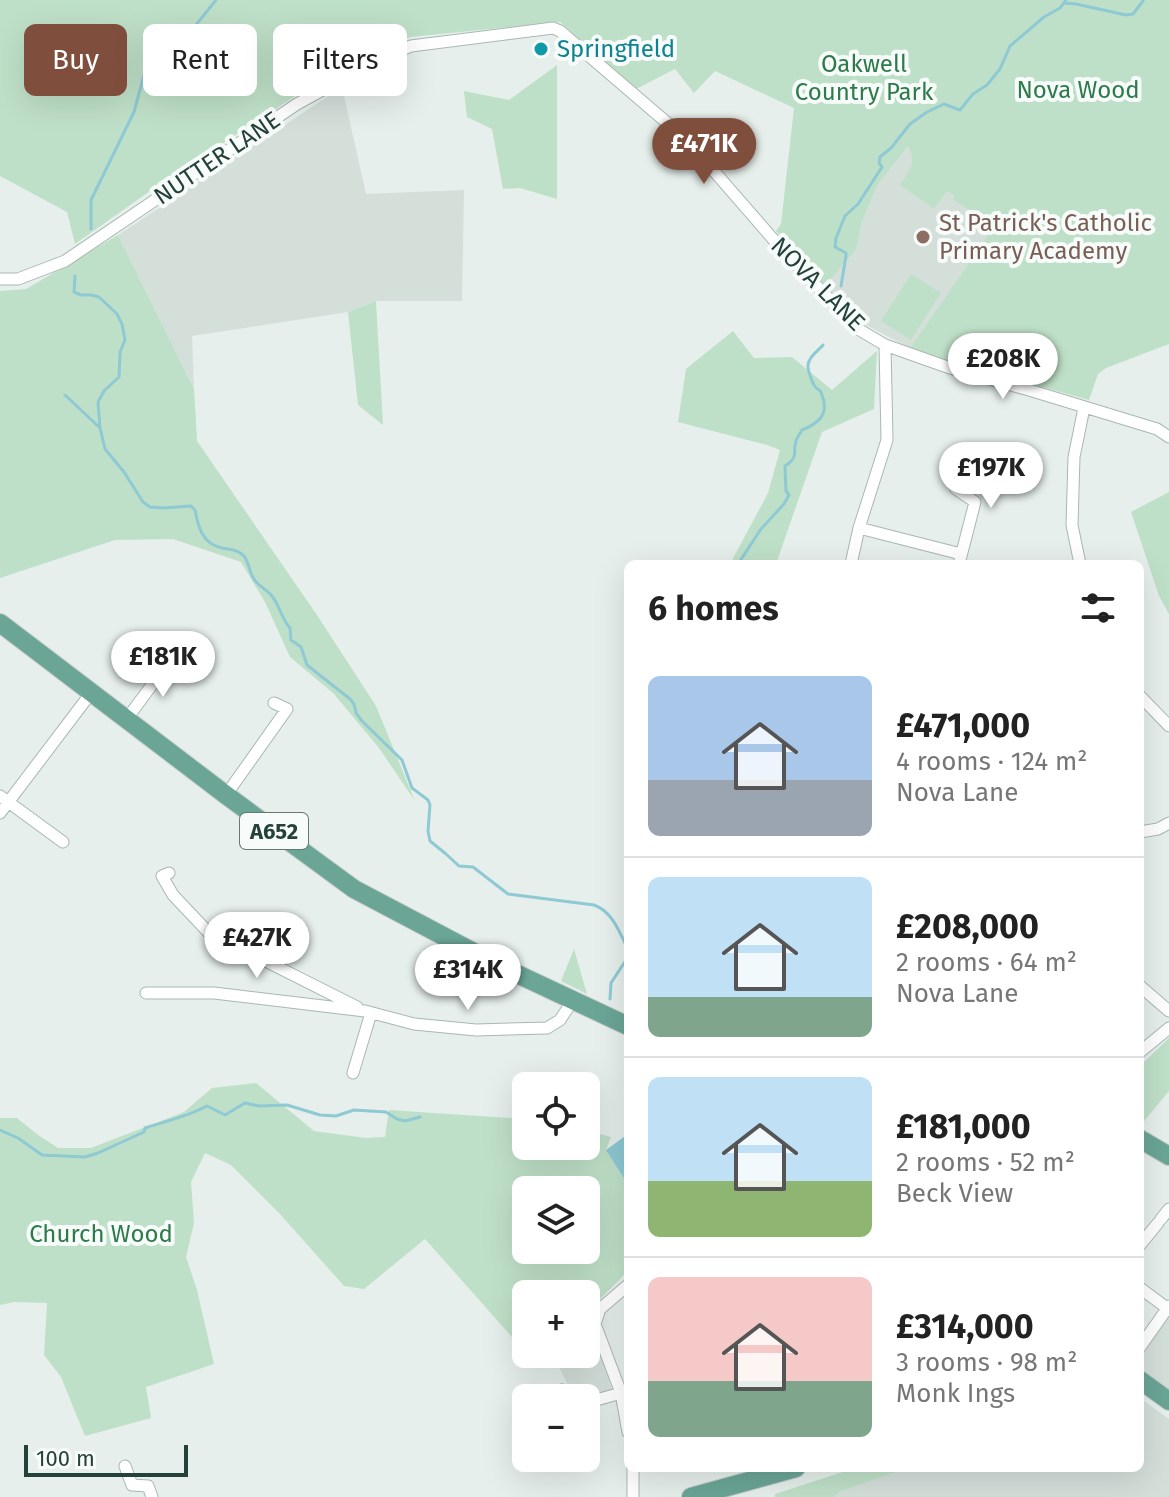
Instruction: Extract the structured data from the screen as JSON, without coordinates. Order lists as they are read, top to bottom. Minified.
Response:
{"streets":{"main road":["A652"],"street":["NUTTER LANE","NOVA LANE"]},"crossings":[["NUTTER LANE","NOVA LANE"]],"parks":["Oakwell Country Park","Nova Wood","Church Wood"],"places":["Springfield","St Patrick's Catholic Primary Academy"],"scale_bar":"100 m","page":{"chip":["Buy","Rent","Filters"],"price":["£471K","£208K","£197K","£181K","£427K","£314K"],"heading":"6 homes","list":[{"name":"£471,000","note":"4 rooms · 124 m² · Nova Lane"},{"name":"£208,000","note":"2 rooms · 64 m² · Nova Lane"},{"name":"£181,000","note":"2 rooms · 52 m² · Beck View"},{"name":"£314,000","note":"3 rooms · 98 m² · Monk Ings"}],"map_buttons":["+","−"],"scale":"100 m"}}
